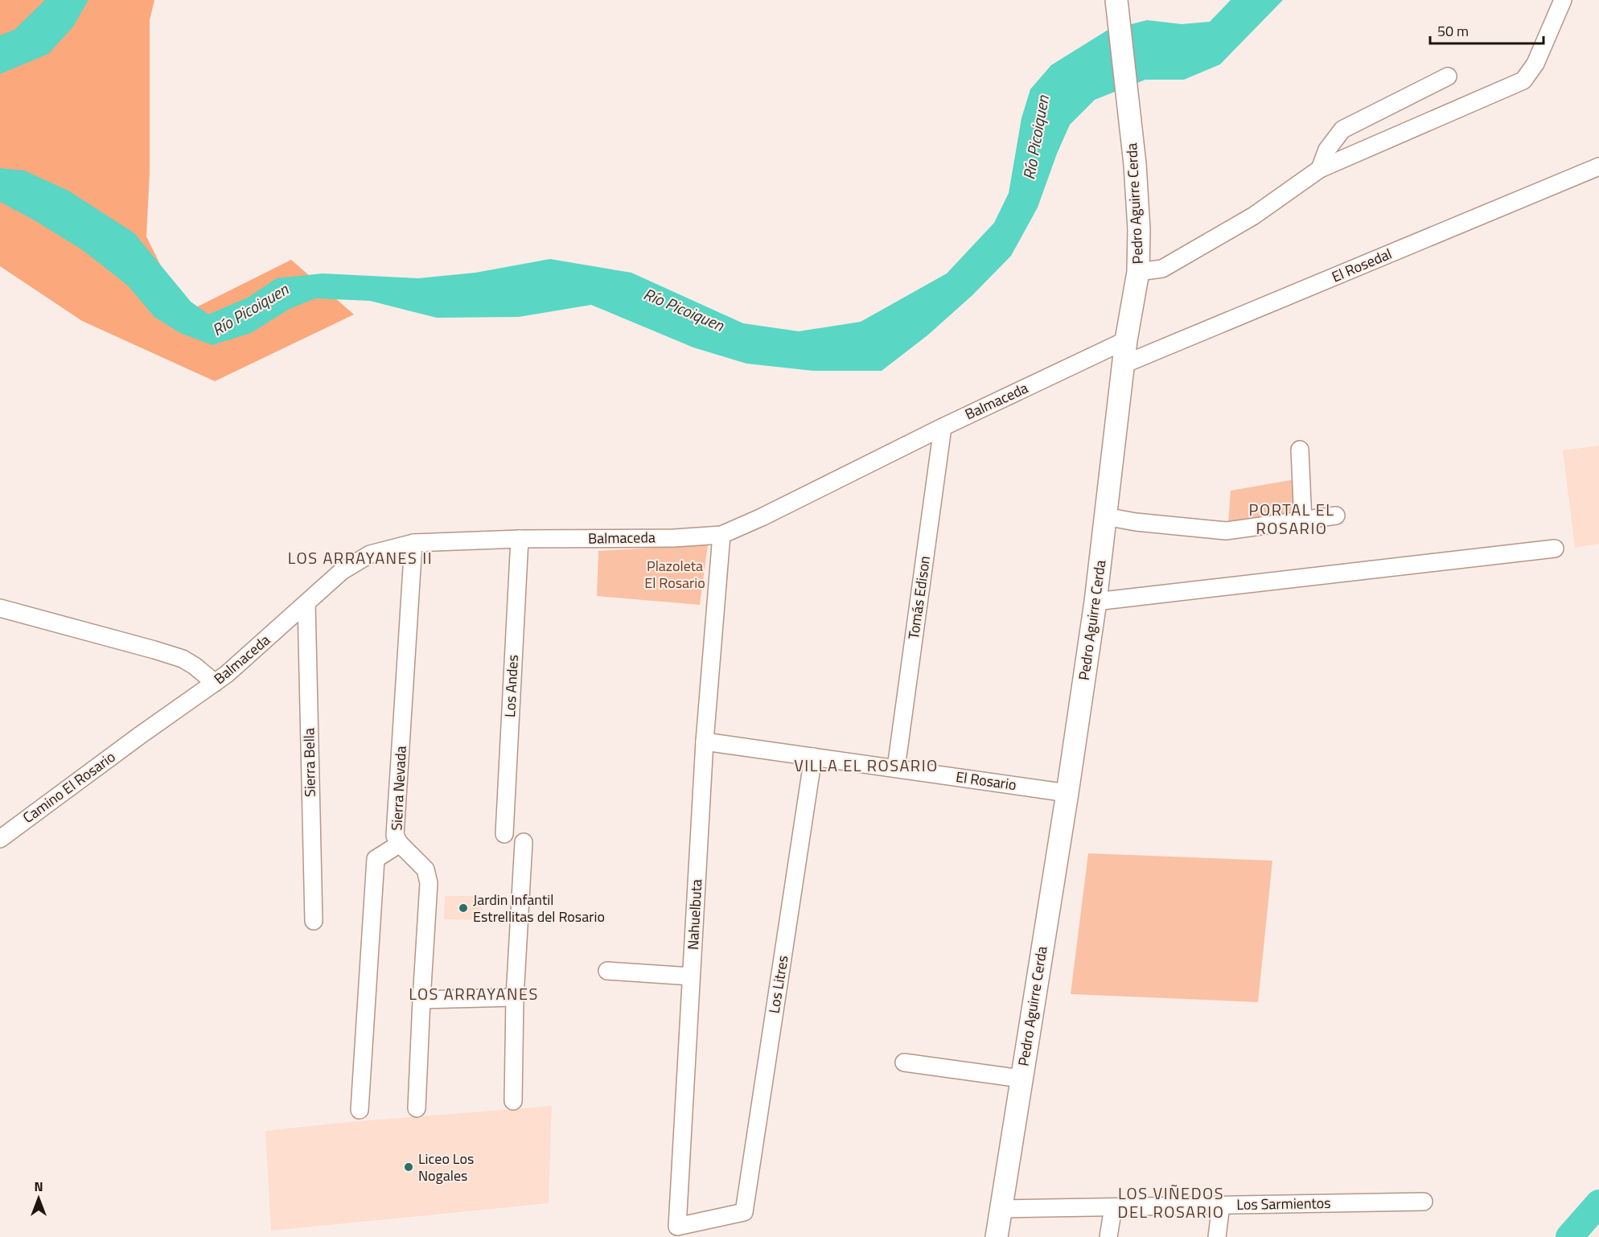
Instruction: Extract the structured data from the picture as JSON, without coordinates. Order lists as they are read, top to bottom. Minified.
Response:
{"streets":{"main road":["Pedro Aguirre Cerda"],"street":["El Rosedal","Balmaceda","Tomás Edison","Los Andes","Sierra Bella","El Rosario","Camino El Rosario","Sierra Nevada","Nahuelbuta","Los Litres","Los Sarmientos"]},"crossings":[["Pedro Aguirre Cerda","El Rosedal"],["Pedro Aguirre Cerda","Balmaceda"],["Pedro Aguirre Cerda","El Rosario"],["Pedro Aguirre Cerda","Los Sarmientos"],["Balmaceda","Tomás Edison"],["Balmaceda","Los Andes"],["Balmaceda","Sierra Bella"],["Balmaceda","Camino El Rosario"],["Balmaceda","Sierra Nevada"],["Balmaceda","Nahuelbuta"],["Tomás Edison","El Rosario"],["El Rosario","Nahuelbuta"],["El Rosario","Los Litres"],["Nahuelbuta","Los Litres"]],"districts":["PORTAL EL ROSARIO","LOS ARRAYANES II","VILLA EL ROSARIO","LOS ARRAYANES","LOS VIÑEDOS DEL ROSARIO"],"water":["Río Picoiquen"],"parks":["Plazoleta El Rosario"],"places":["Jardin Infantil Estrellitas del Rosario","Liceo Los Nogales"],"scale_bar":"50 m","north":"top"}
